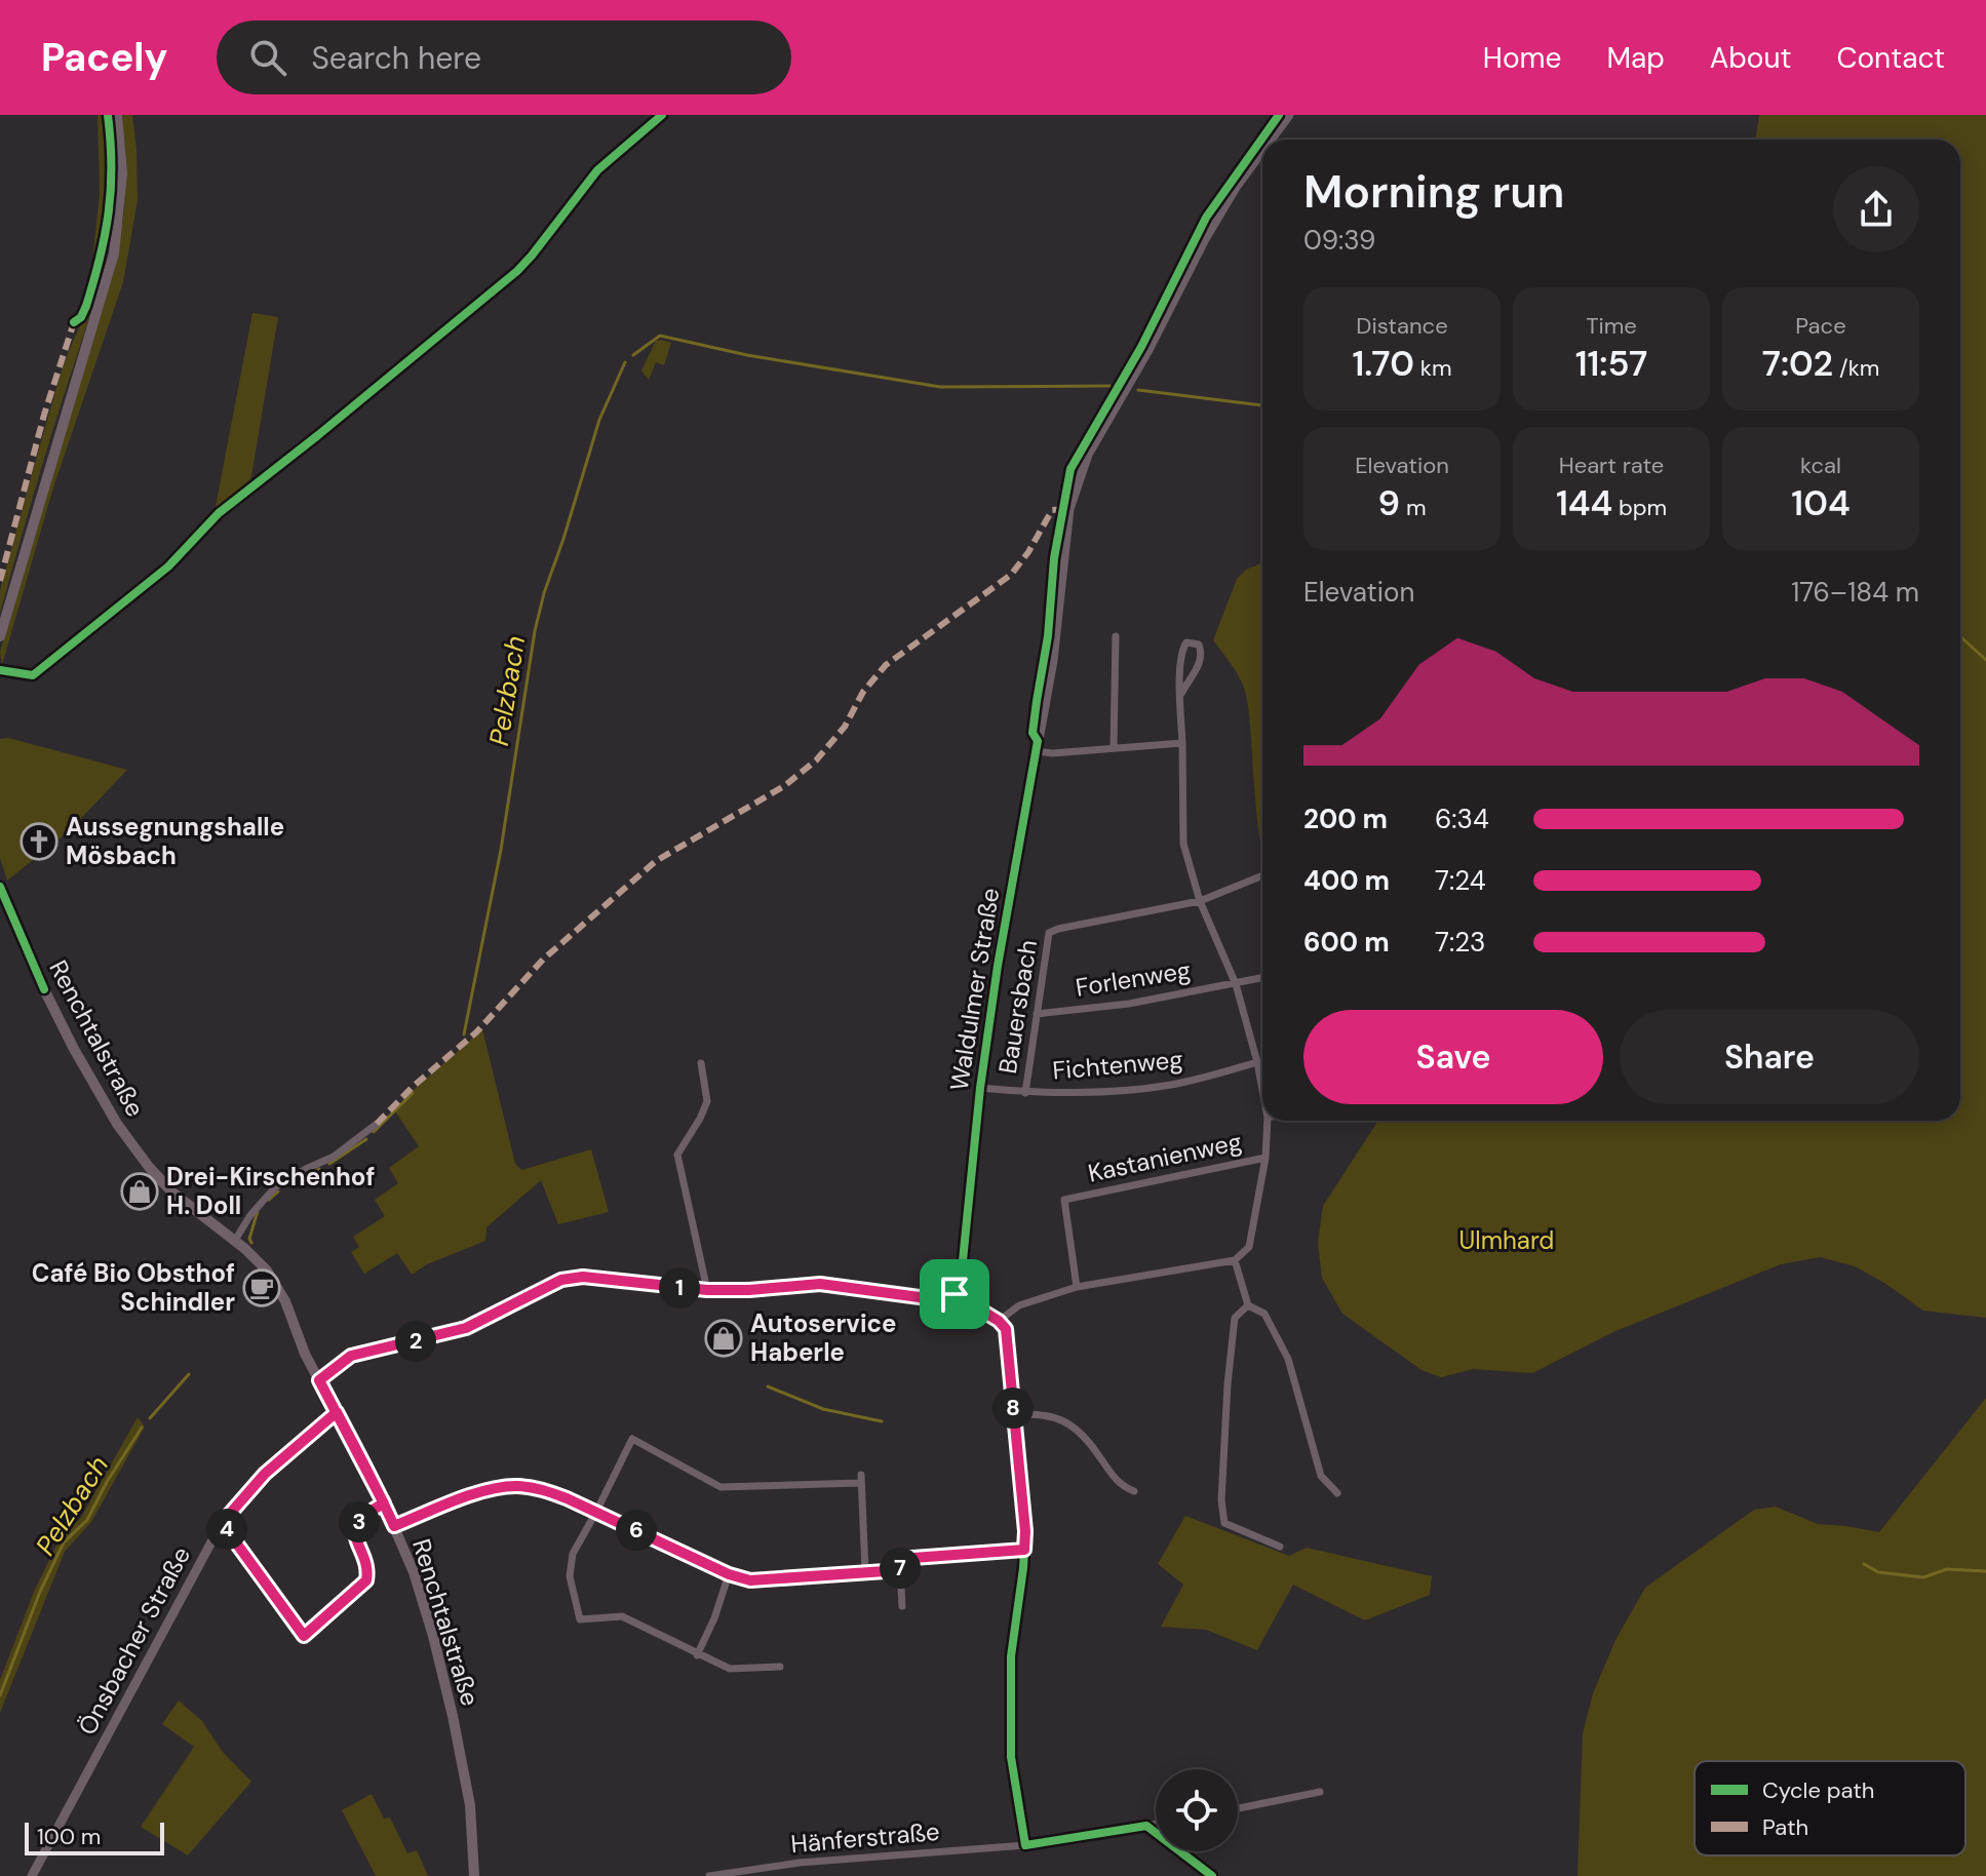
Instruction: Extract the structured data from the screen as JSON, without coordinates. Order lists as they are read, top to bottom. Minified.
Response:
{"streets":{"main road":["Renchtalstraße"],"street":["Forlenweg","Waldulmer Straße","Bauersbach","Fichtenweg","Kastanienweg","Önsbacher Straße","Hänferstraße"]},"crossings":[["Forlenweg","Bauersbach"],["Waldulmer Straße","Fichtenweg"],["Bauersbach","Fichtenweg"],["Renchtalstraße","Önsbacher Straße"]],"water":["Pelzbach"],"parks":["Ulmhard"],"places":{"church":["Aussegnungshalle Mösbach"],"shop":["Drei-Kirschenhof H. Doll","Autoservice Haberle"],"cafe":["Café Bio Obsthof Schindler"]},"legend":["Cycle path","Path"],"scale_bar":"100 m","page":{"header":"Pacely","search":"Search here","nav":["Home","Map","About","Contact"],"heading":["Morning run","09:39"],"stats":[["Distance","1.70 km"],["Time","11:57"],["Pace","7:02 /km"],["Elevation","9 m"],["Heart rate","144 bpm"],["kcal","104"]],"chart":["Elevation","176–184 m"],"list":[{"name":"200 m","note":"6:34"},{"name":"400 m","note":"7:24"},{"name":"600 m","note":"7:23"}],"buttons":["Save","Share"],"pins":["1","2","8","3","4","6","7"],"scale":"100 m"}}
